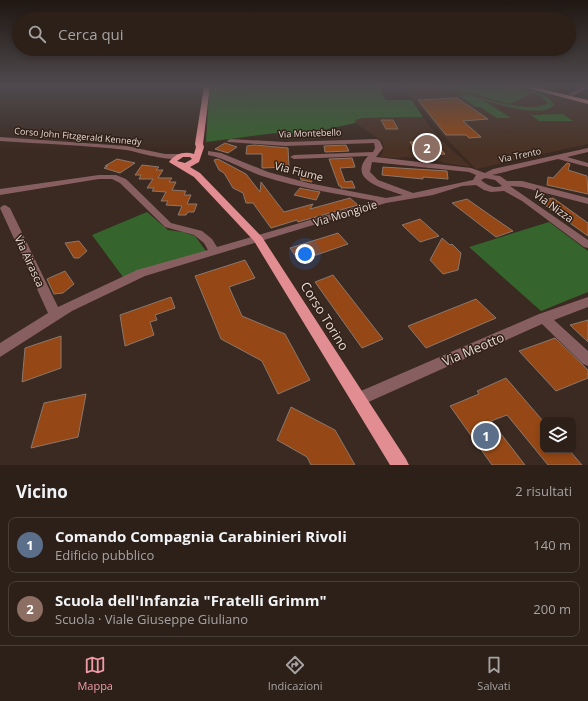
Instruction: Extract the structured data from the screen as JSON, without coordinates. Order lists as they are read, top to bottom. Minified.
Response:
{"streets":{"main road":["Corso Torino"],"street":["Via Montebello","Corso John Fitzgerald Kennedy","Via Trento","Via Fiume","Via Nizza","Via Mongioie","Via Airasca","Via Meotto"]},"crossings":[["Via Montebello","Via Mongioie"],["Corso John Fitzgerald Kennedy","Corso Torino"],["Via Trento","Via Mongioie"],["Via Fiume","Via Mongioie"],["Via Mongioie","Via Airasca"],["Via Mongioie","Corso Torino"],["Corso Torino","Via Meotto"]],"page":{"search":"Cerca qui","pins":["2","1"],"heading":["Vicino","2 risultati"],"list":[{"mark":"1","name":"Comando Compagnia Carabinieri Rivoli","note":"Edificio pubblico","value":"140 m"},{"mark":"2","name":"Scuola dell'Infanzia \"Fratelli Grimm\"","note":"Scuola · Viale Giuseppe Giuliano","value":"200 m"}],"nav":["Mappa","Indicazioni","Salvati"]}}
